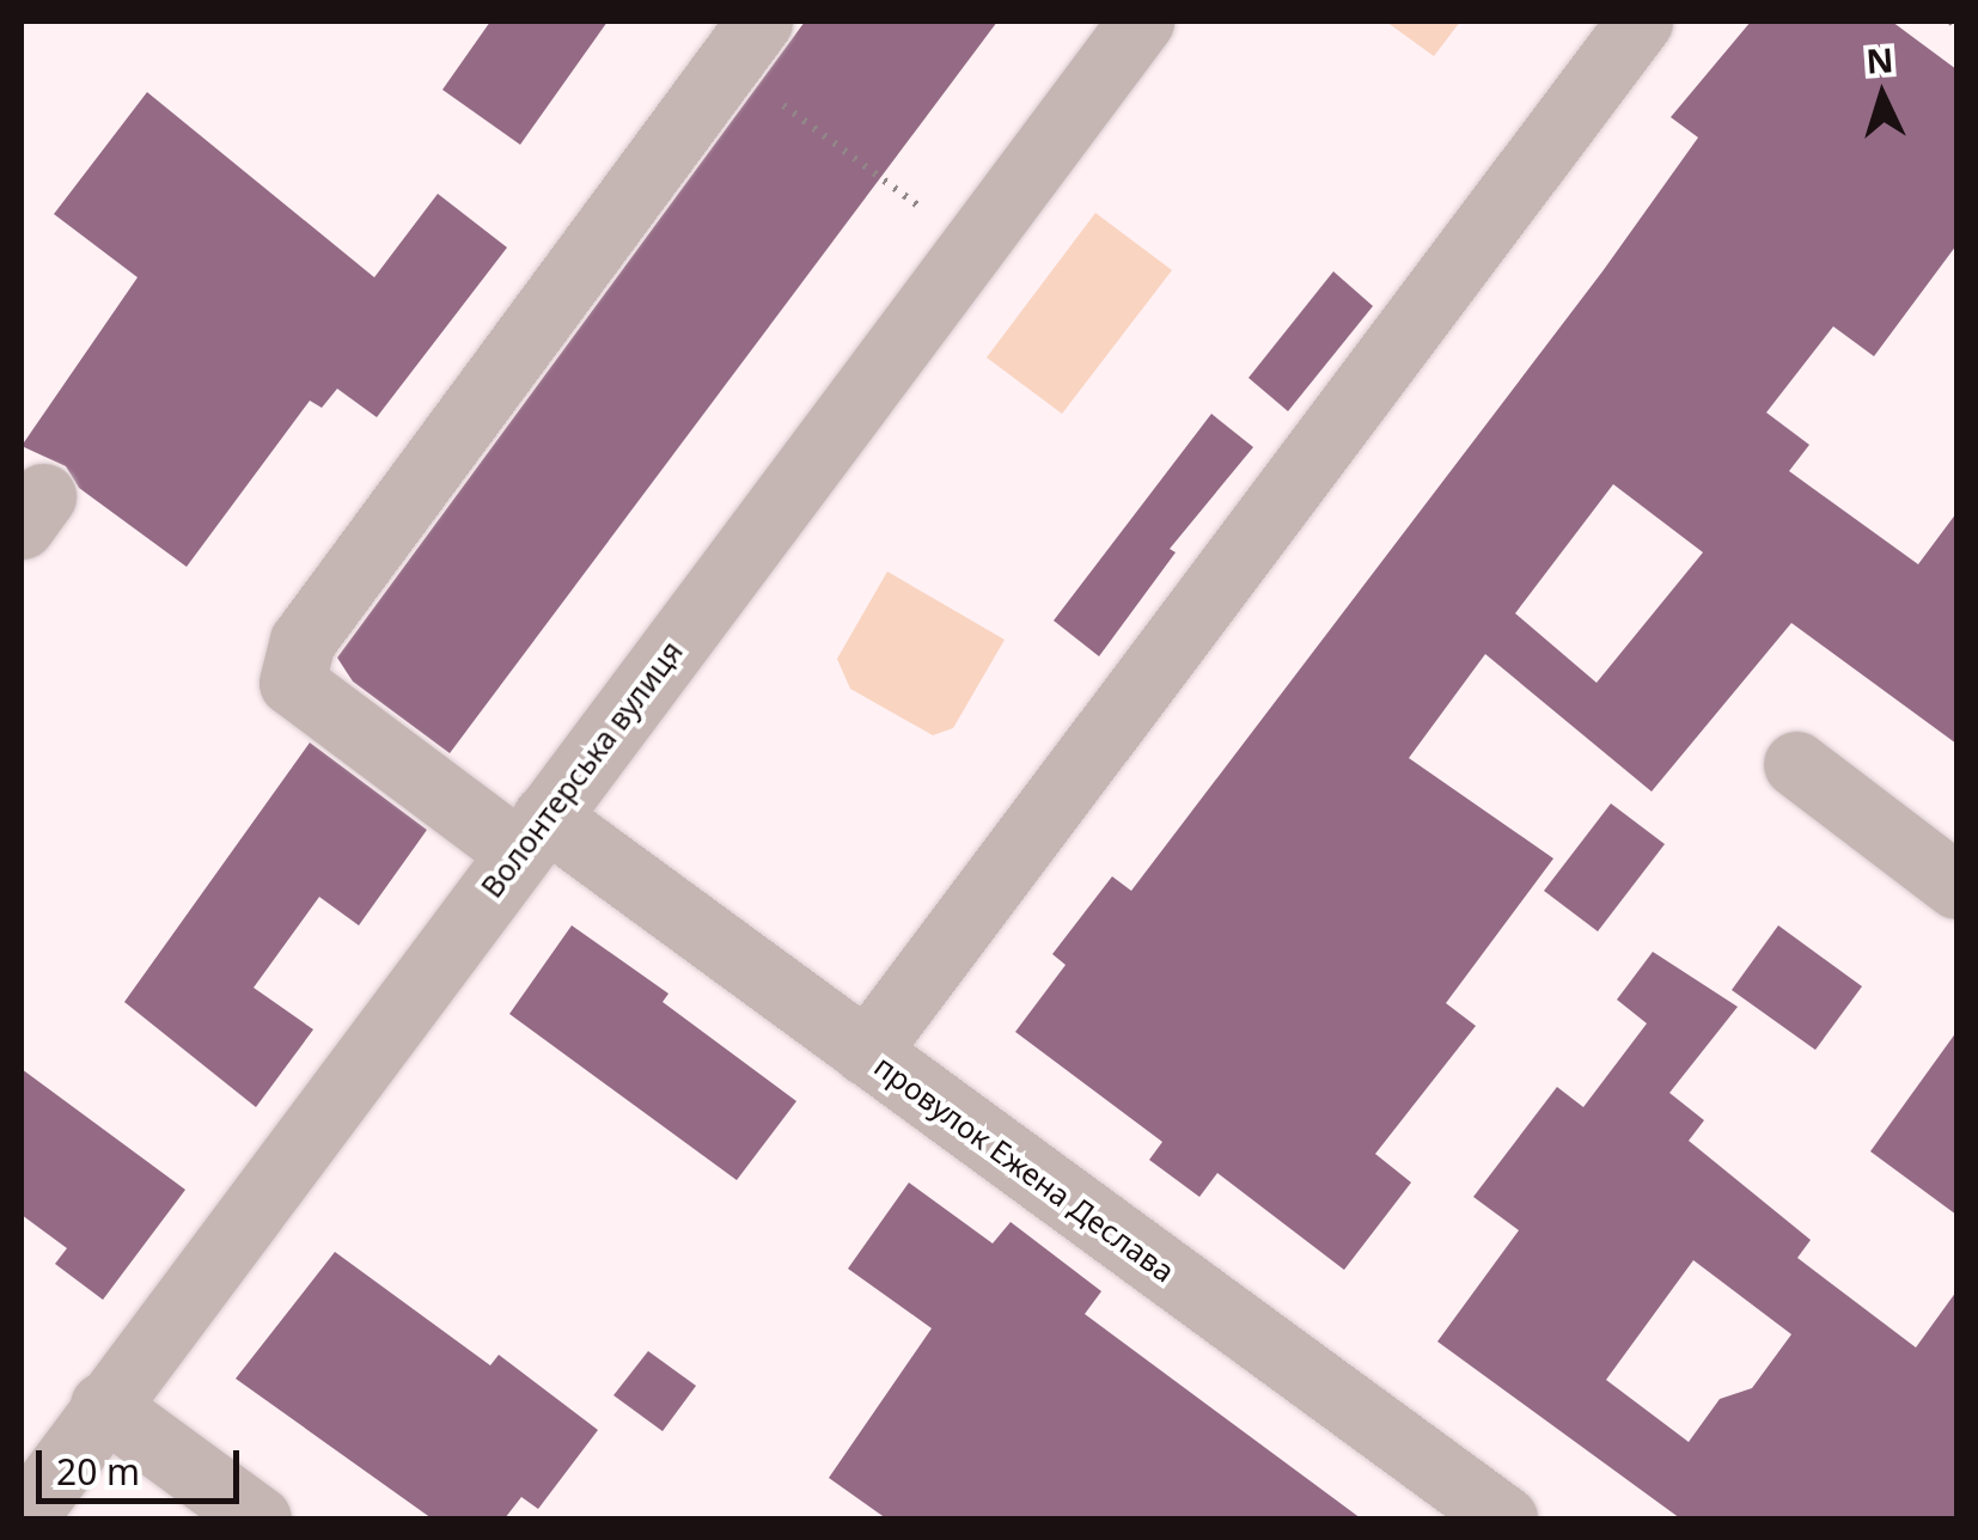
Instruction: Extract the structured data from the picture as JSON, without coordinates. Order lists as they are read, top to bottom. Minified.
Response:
{"streets":{"street":["Волонтерська вулиця","провулок Ежена Деслава"]},"crossings":[["Волонтерська вулиця","провулок Ежена Деслава"]],"scale_bar":"20 m","north":"top"}
